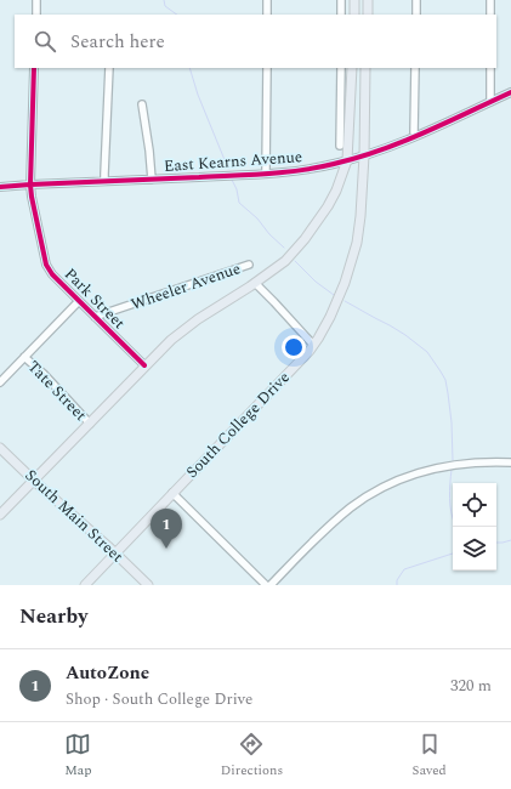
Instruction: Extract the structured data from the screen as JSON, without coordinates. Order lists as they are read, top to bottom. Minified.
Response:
{"streets":{"main road":["South College Drive","South Main Street"],"street":["East Kearns Avenue","Wheeler Avenue","Park Street","Tate Street"]},"crossings":[["East Kearns Avenue","Park Street"],["East Kearns Avenue","South College Drive"],["Wheeler Avenue","Park Street"],["South College Drive","South Main Street"]],"page":{"search":"Search here","pins":"1","heading":"Nearby","list":[{"mark":"1","name":"AutoZone","note":"Shop · South College Drive","value":"320 m"}],"nav":["Map","Directions","Saved"]}}
